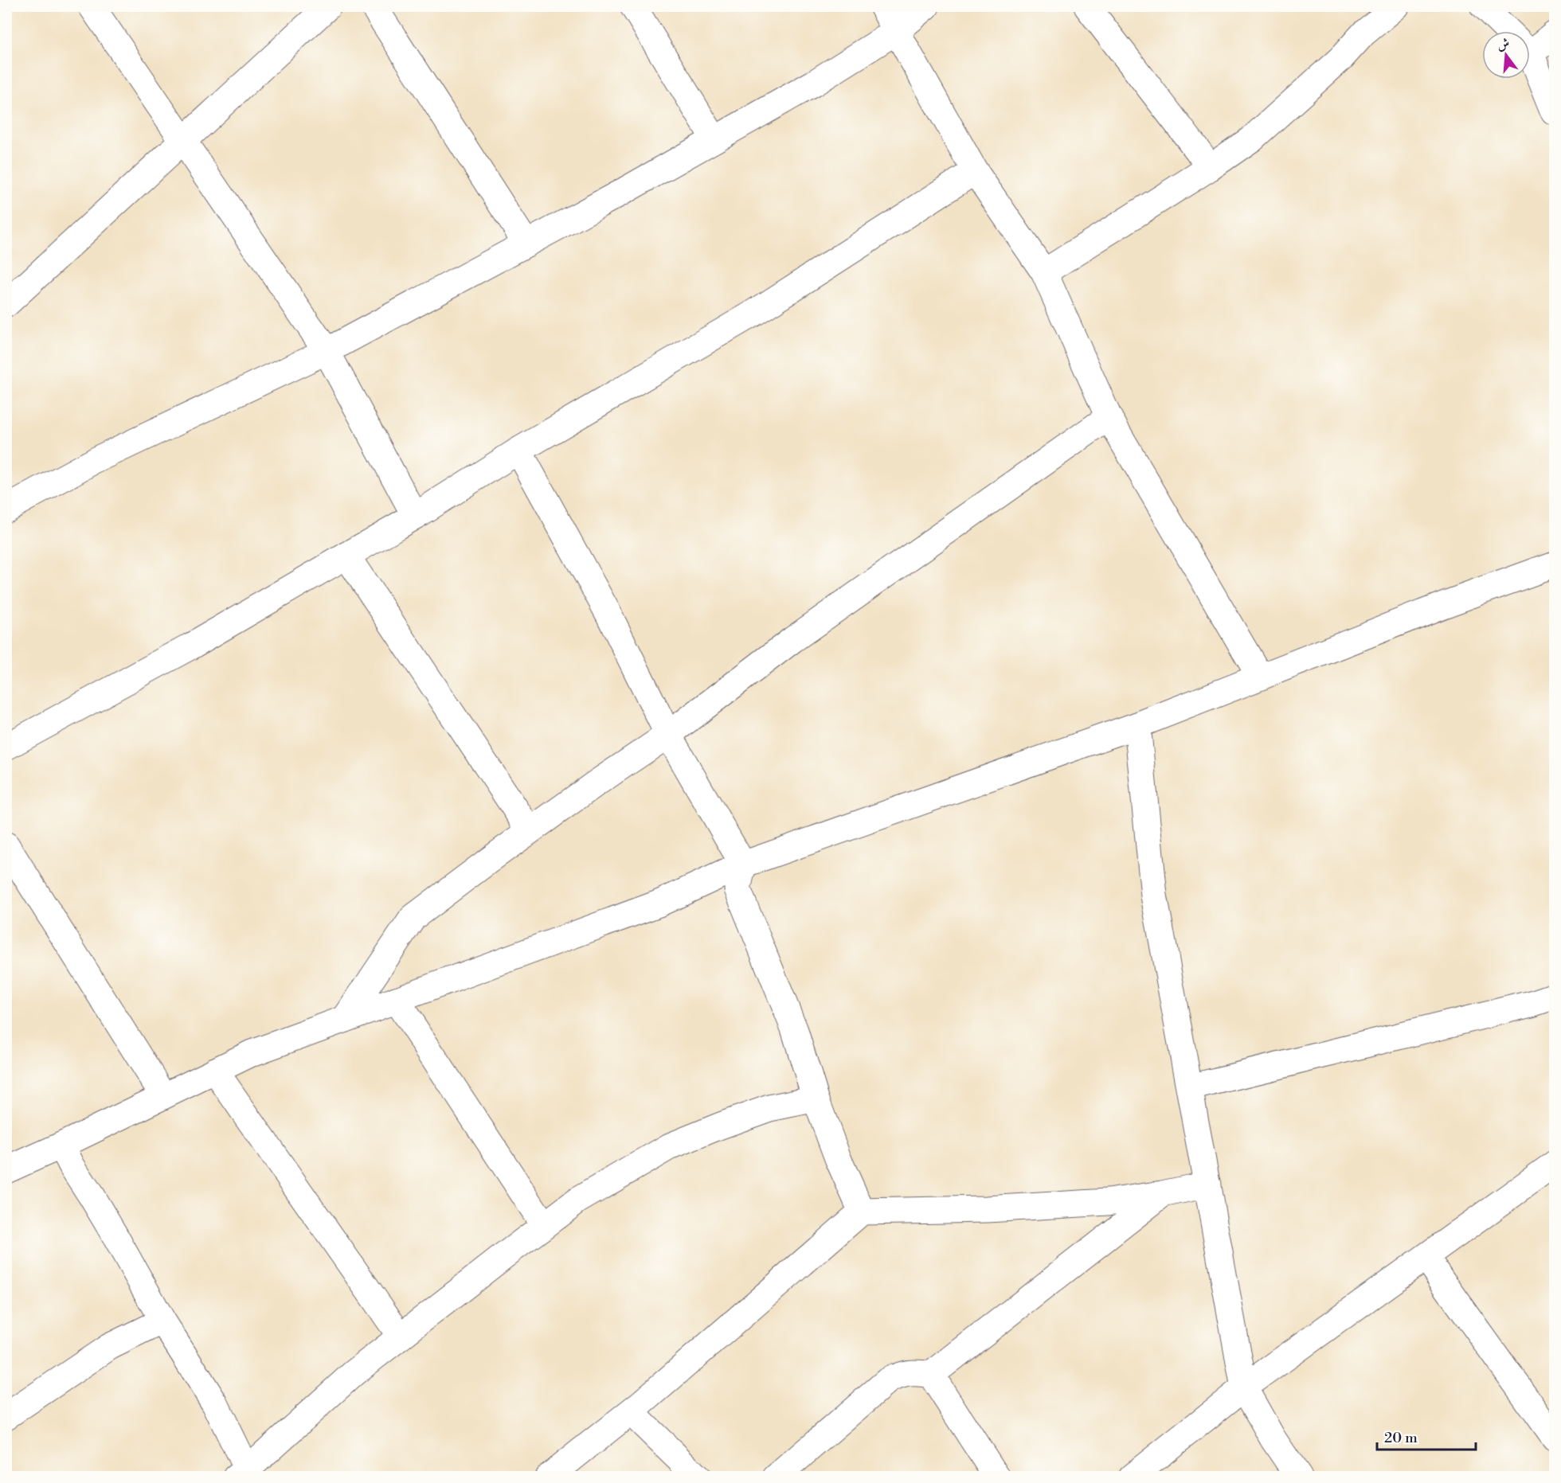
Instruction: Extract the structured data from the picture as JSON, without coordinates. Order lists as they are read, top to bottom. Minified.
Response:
{"scale_bar":"20 m","north":"top"}
